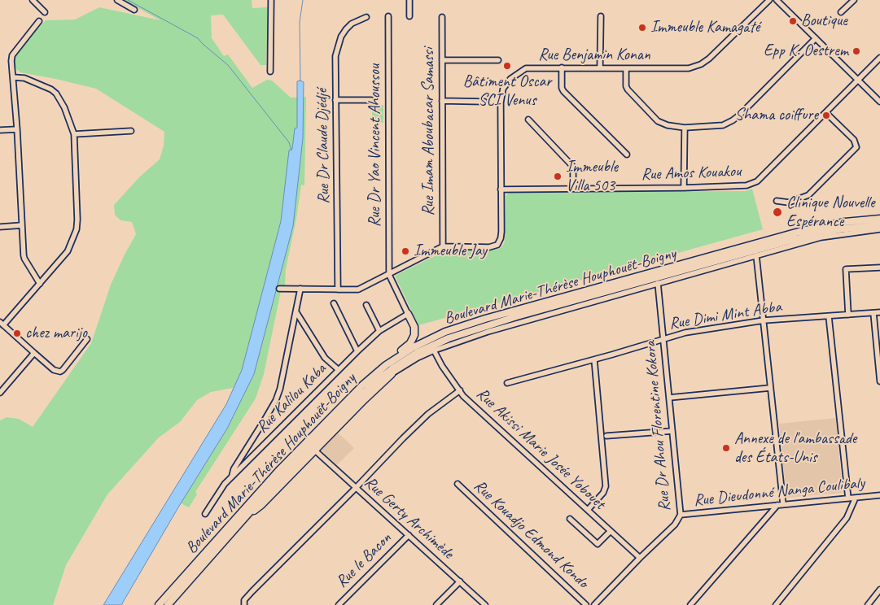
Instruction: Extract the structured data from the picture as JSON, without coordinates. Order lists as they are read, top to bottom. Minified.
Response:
{"streets":{"main road":["Boulevard Marie-Thérèse Houphouët-Boigny"],"street":["Rue Benjamin Konan","Rue Imam Aboubacar Samassi","Rue Dr Yao Vincent Ahoussou","Rue Dr Claude Djédjé","Rue Amos Kouakou","Rue Dimi Mint Abba","Rue Kalilou Kaba","Rue Dr Ahou Florentine Kokora","Rue Akissi Marie Josée Yobouet","Rue Dieudonné Nanga Coulibaly","Rue Gerty Archimède","Rue Kouadjo Edmond Kondo","Rue le Bacon"]},"crossings":[["Rue Benjamin Konan","Rue Imam Aboubacar Samassi"],["Rue Benjamin Konan","Rue Amos Kouakou"],["Rue Dimi Mint Abba","Rue Dr Ahou Florentine Kokora"],["Rue Dr Ahou Florentine Kokora","Rue Akissi Marie Josée Yobouet"],["Rue Dr Ahou Florentine Kokora","Rue Dieudonné Nanga Coulibaly"],["Rue Gerty Archimède","Rue le Bacon"]],"places":["Boutique","Immeuble Kamagaté","Epp K. Oestrem","Bâtiment Oscar SCI Venus","Shama coiffure","Immeuble Villa 503","Clinique Nouvelle Espérance","Immeuble Jay","chez marijo","Annexe de l'ambassade des États-Unis"]}
